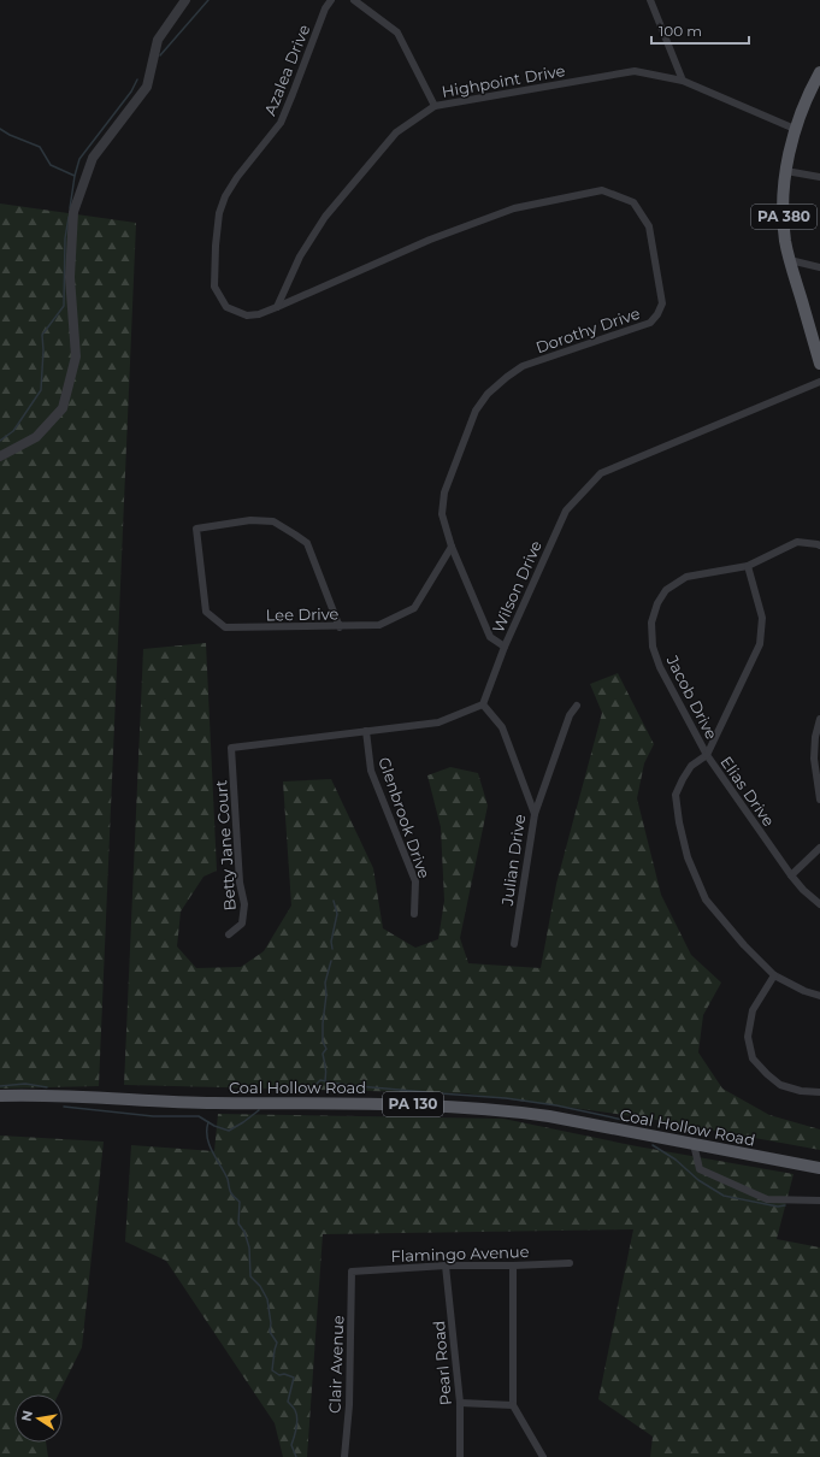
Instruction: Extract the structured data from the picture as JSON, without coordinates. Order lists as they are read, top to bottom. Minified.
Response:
{"streets":{"main road":["PA 380","Coal Hollow Road","PA 130"],"street":["Azalea Drive","Highpoint Drive","Dorothy Drive","Wilson Drive","Lee Drive","Jacob Drive","Elias Drive","Glenbrook Drive","Betty Jane Court","Julian Drive","Flamingo Avenue","Pearl Road","Clair Avenue"]},"crossings":[["Azalea Drive","Highpoint Drive"],["Azalea Drive","Dorothy Drive"],["Highpoint Drive","PA 380"],["Highpoint Drive","Dorothy Drive"],["Dorothy Drive","Wilson Drive"],["Dorothy Drive","Lee Drive"],["Wilson Drive","Julian Drive"],["Jacob Drive","Elias Drive"],["Glenbrook Drive","Betty Jane Court"],["Flamingo Avenue","Pearl Road"],["Flamingo Avenue","Clair Avenue"]],"scale_bar":"100 m","north":"left"}
